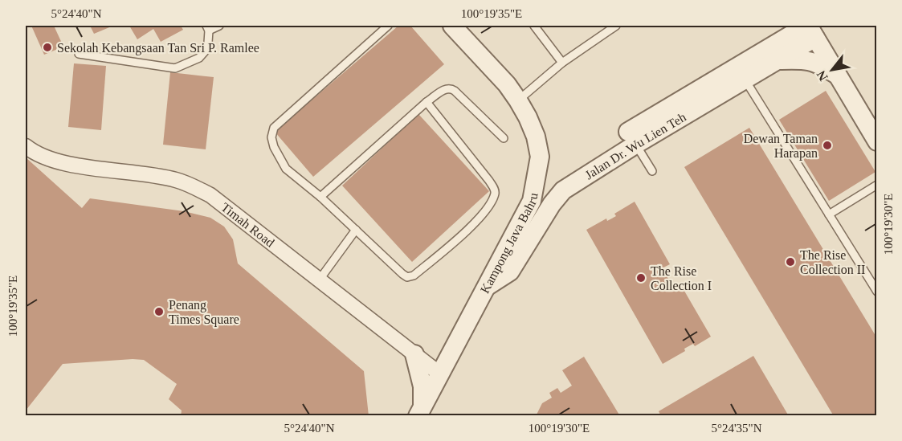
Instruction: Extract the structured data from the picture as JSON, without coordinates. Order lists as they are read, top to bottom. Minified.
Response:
{"streets":{"street":["Jalan Dr. Wu Lien Teh","Timah Road","Kampong Java Bahru"]},"crossings":[["Jalan Dr. Wu Lien Teh","Kampong Java Bahru"],["Timah Road","Kampong Java Bahru"]],"places":["Sekolah Kebangsaan Tan Sri P. Ramlee","Dewan Taman Harapan","The Rise Collection II","The Rise Collection I","Penang Times Square"],"north":"bottom left","coordinates":["5°24'40\"N","100°19'35\"E","100°19'30\"E","5°24'35\"N"]}
